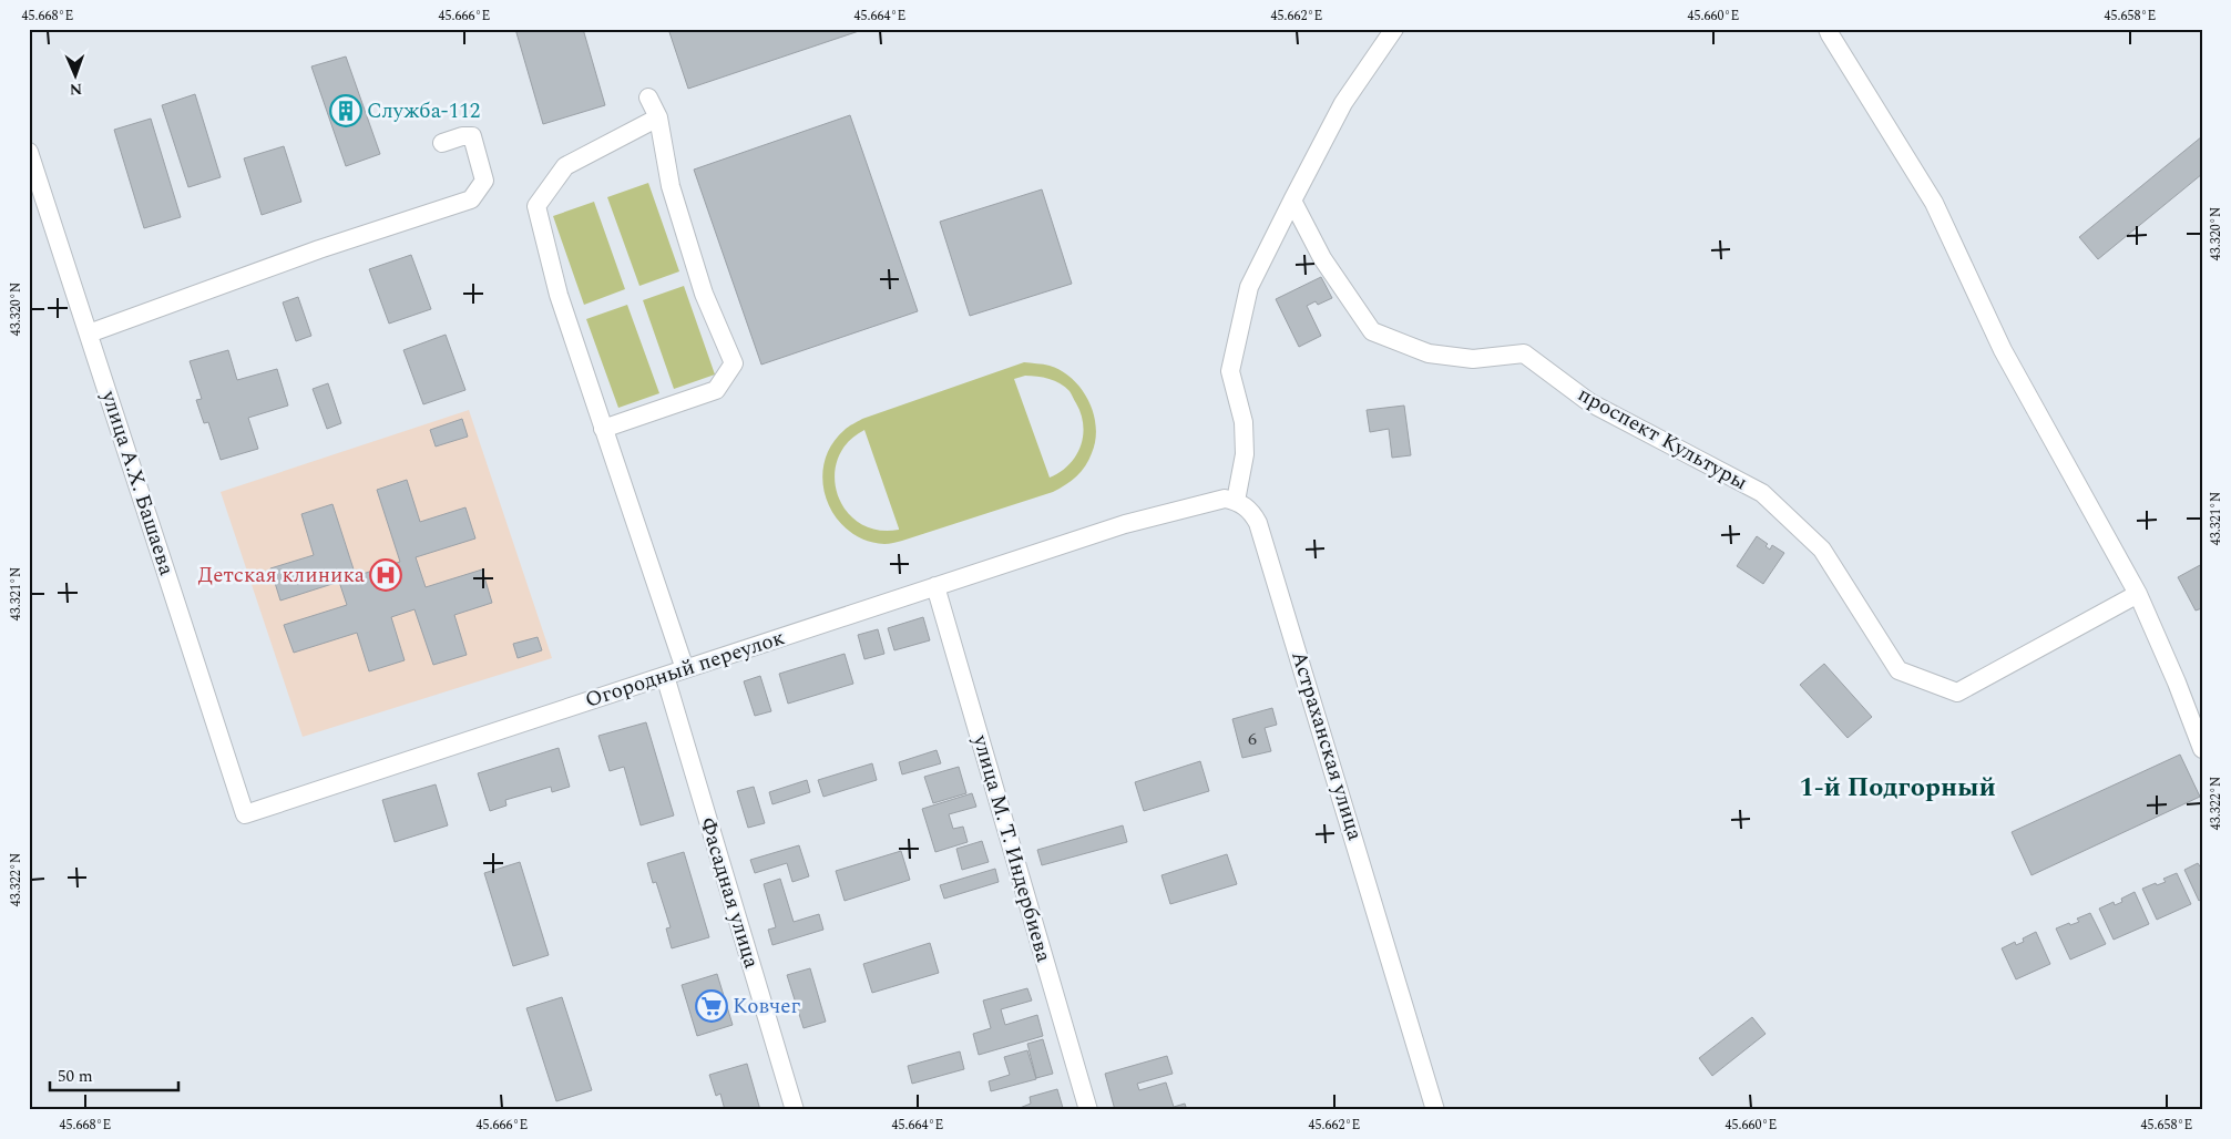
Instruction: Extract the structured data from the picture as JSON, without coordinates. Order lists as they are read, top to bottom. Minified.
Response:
{"streets":{"street":["проспект Культуры","улица А.Х. Башаева","Огородный переулок","Астраханская улица","улица М. Т. Индербиева","Фасадная улица"]},"crossings":[["улица А.Х. Башаева","Огородный переулок"],["Огородный переулок","Астраханская улица"],["Огородный переулок","улица М. Т. Индербиева"],["Огородный переулок","Фасадная улица"]],"districts":["1-й Подгорный"],"places":{"building":["Служба-112"],"hospital":["Детская клиника"],"supermarket":["Ковчег"]},"house_numbers":["6"],"scale_bar":"50 m","north":"bottom","coordinates":["45.668°E","45.666°E","45.664°E","45.662°E","45.660°E","45.658°E","43.320°N","43.321°N","43.322°N"]}
